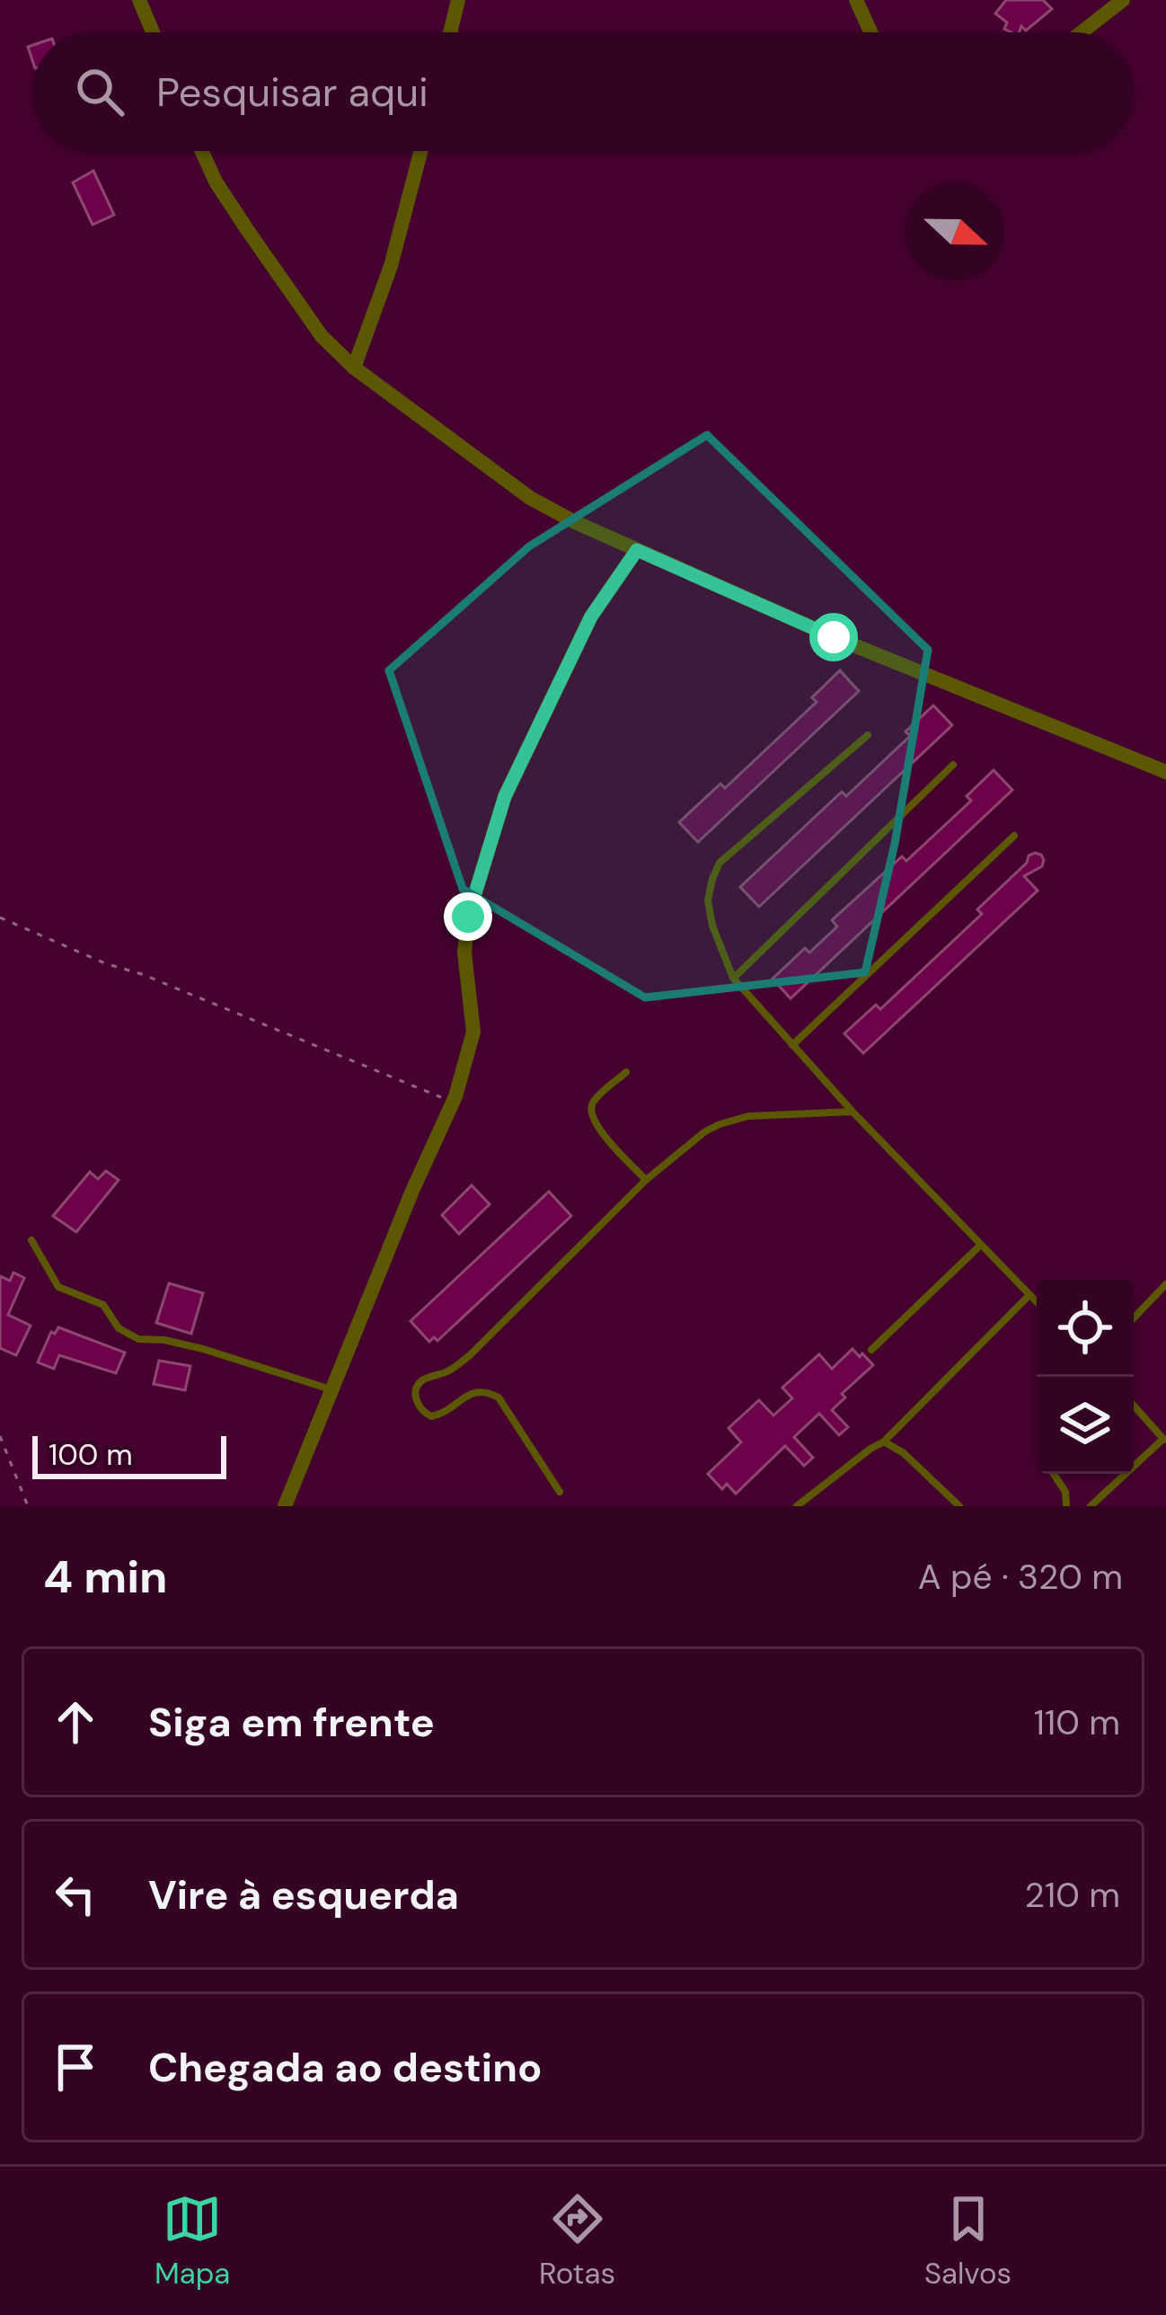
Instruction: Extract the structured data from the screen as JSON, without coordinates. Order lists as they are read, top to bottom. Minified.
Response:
{"scale_bar":"100 m","north":"right","page":{"search":"Pesquisar aqui","scale":"100 m","heading":["4 min","A pé · 320 m"],"list":[["Siga em frente","110 m"],["Vire à esquerda","210 m"],"Chegada ao destino"],"nav":["Mapa","Rotas","Salvos"]}}
